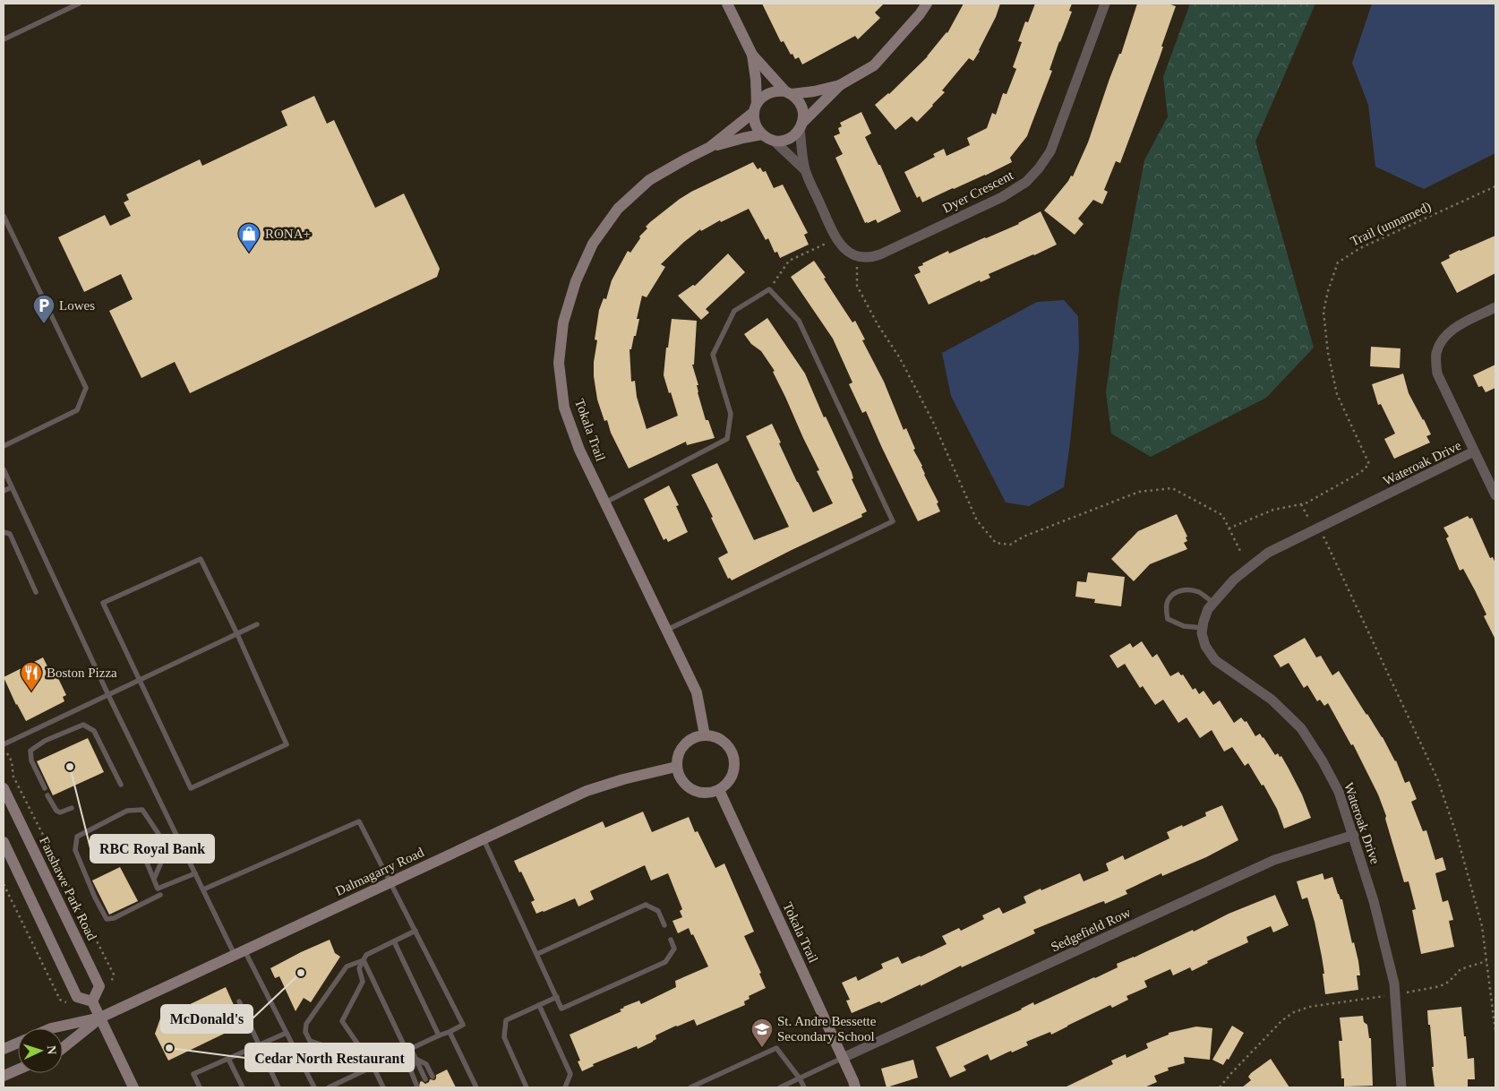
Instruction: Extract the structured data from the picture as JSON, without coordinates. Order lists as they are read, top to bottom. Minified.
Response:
{"streets":{"street":["Dyer Crescent","Tokala Trail","Wateroak Drive","Dalmagarry Road","Fanshawe Park Road","Sedgefield Row"],"path":["Trail (unnamed)"]},"crossings":[["Tokala Trail","Dalmagarry Road"],["Tokala Trail","Sedgefield Row"],["Wateroak Drive","Sedgefield Row"]],"places":{"shop":["RONA+"],"parking":["Lowes"],"restaurant":["Boston Pizza"],"other":["RBC Royal Bank","McDonald's","Cedar North Restaurant"],"school or university":["St. Andre Bessette Secondary School"]},"north":"right"}
